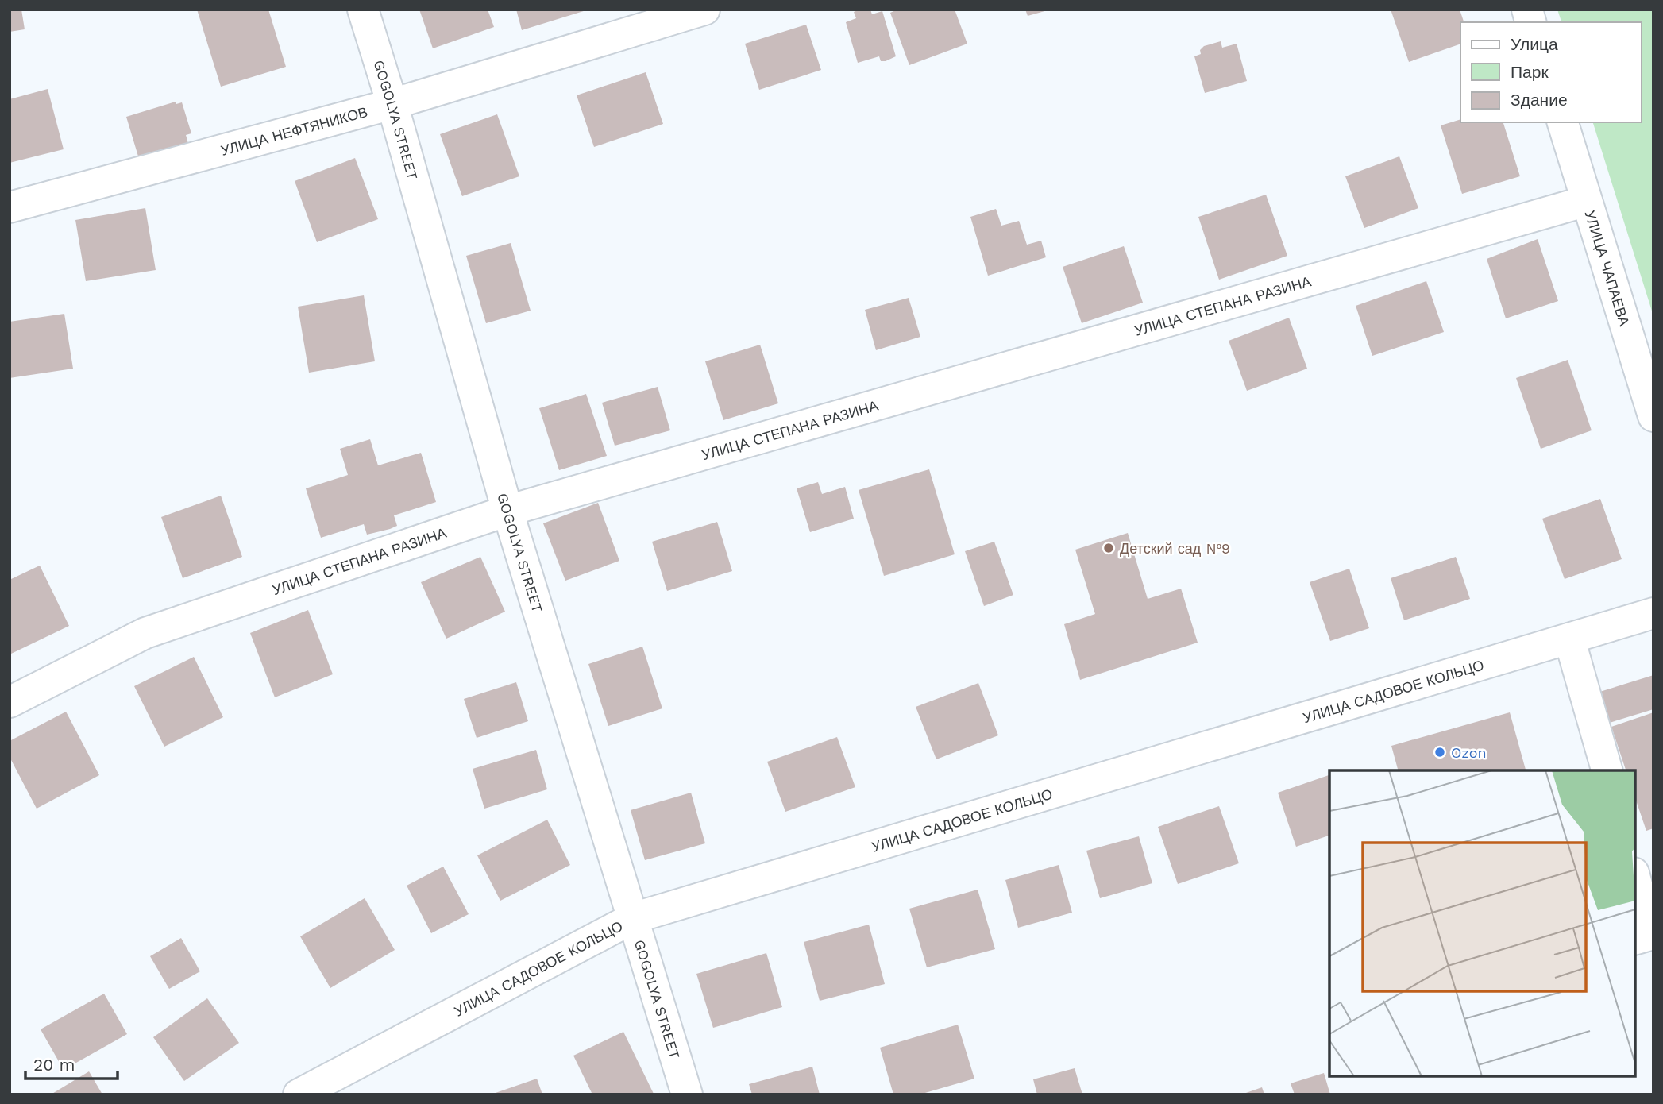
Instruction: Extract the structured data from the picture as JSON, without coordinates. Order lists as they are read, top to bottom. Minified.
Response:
{"streets":{"street":["GOGOLYA STREET","УЛИЦА НЕФТЯНИКОВ","УЛИЦА ЧАПАЕВА","УЛИЦА СТЕПАНА РАЗИНА","УЛИЦА САДОВОЕ КОЛЬЦО"]},"crossings":[["GOGOLYA STREET","УЛИЦА НЕФТЯНИКОВ"],["GOGOLYA STREET","УЛИЦА СТЕПАНА РАЗИНА"],["GOGOLYA STREET","УЛИЦА САДОВОЕ КОЛЬЦО"],["УЛИЦА ЧАПАЕВА","УЛИЦА СТЕПАНА РАЗИНА"]],"places":["Детский сад №9","Ozon"],"legend":["Улица","Парк","Здание"],"scale_bar":"20 m"}
